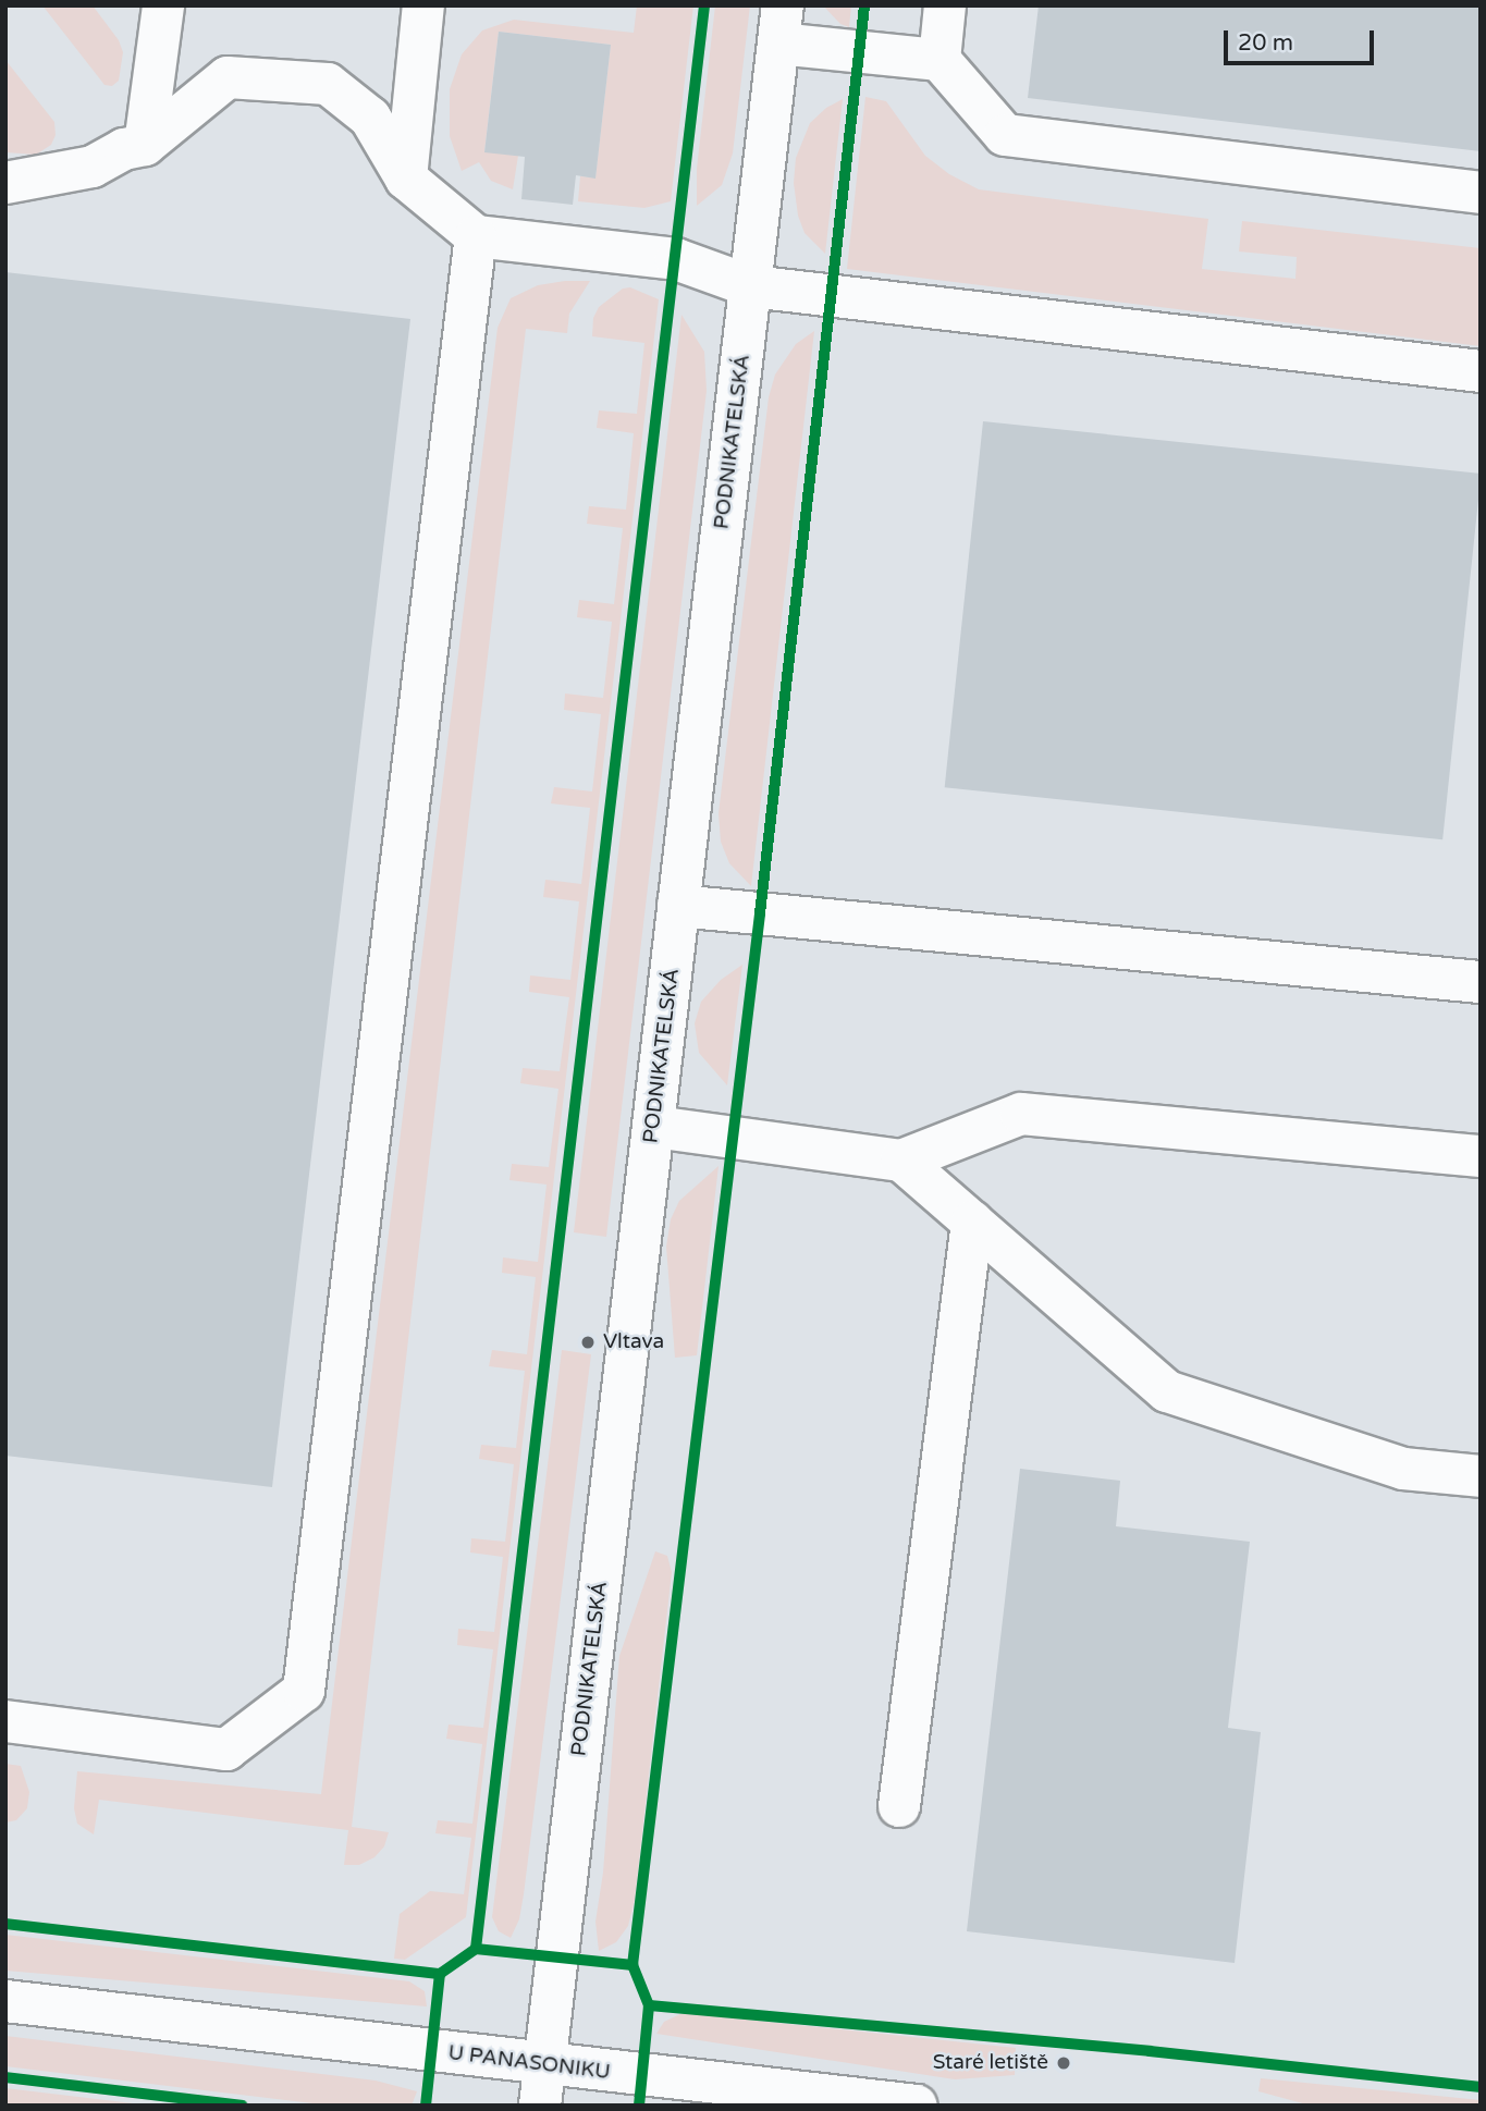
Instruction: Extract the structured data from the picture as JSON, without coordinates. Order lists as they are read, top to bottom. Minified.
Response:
{"streets":{"street":["PODNIKATELSKÁ","U PANASONIKU"]},"crossings":[["PODNIKATELSKÁ","U PANASONIKU"]],"places":["Vltava","Staré letiště"],"scale_bar":"20 m"}
